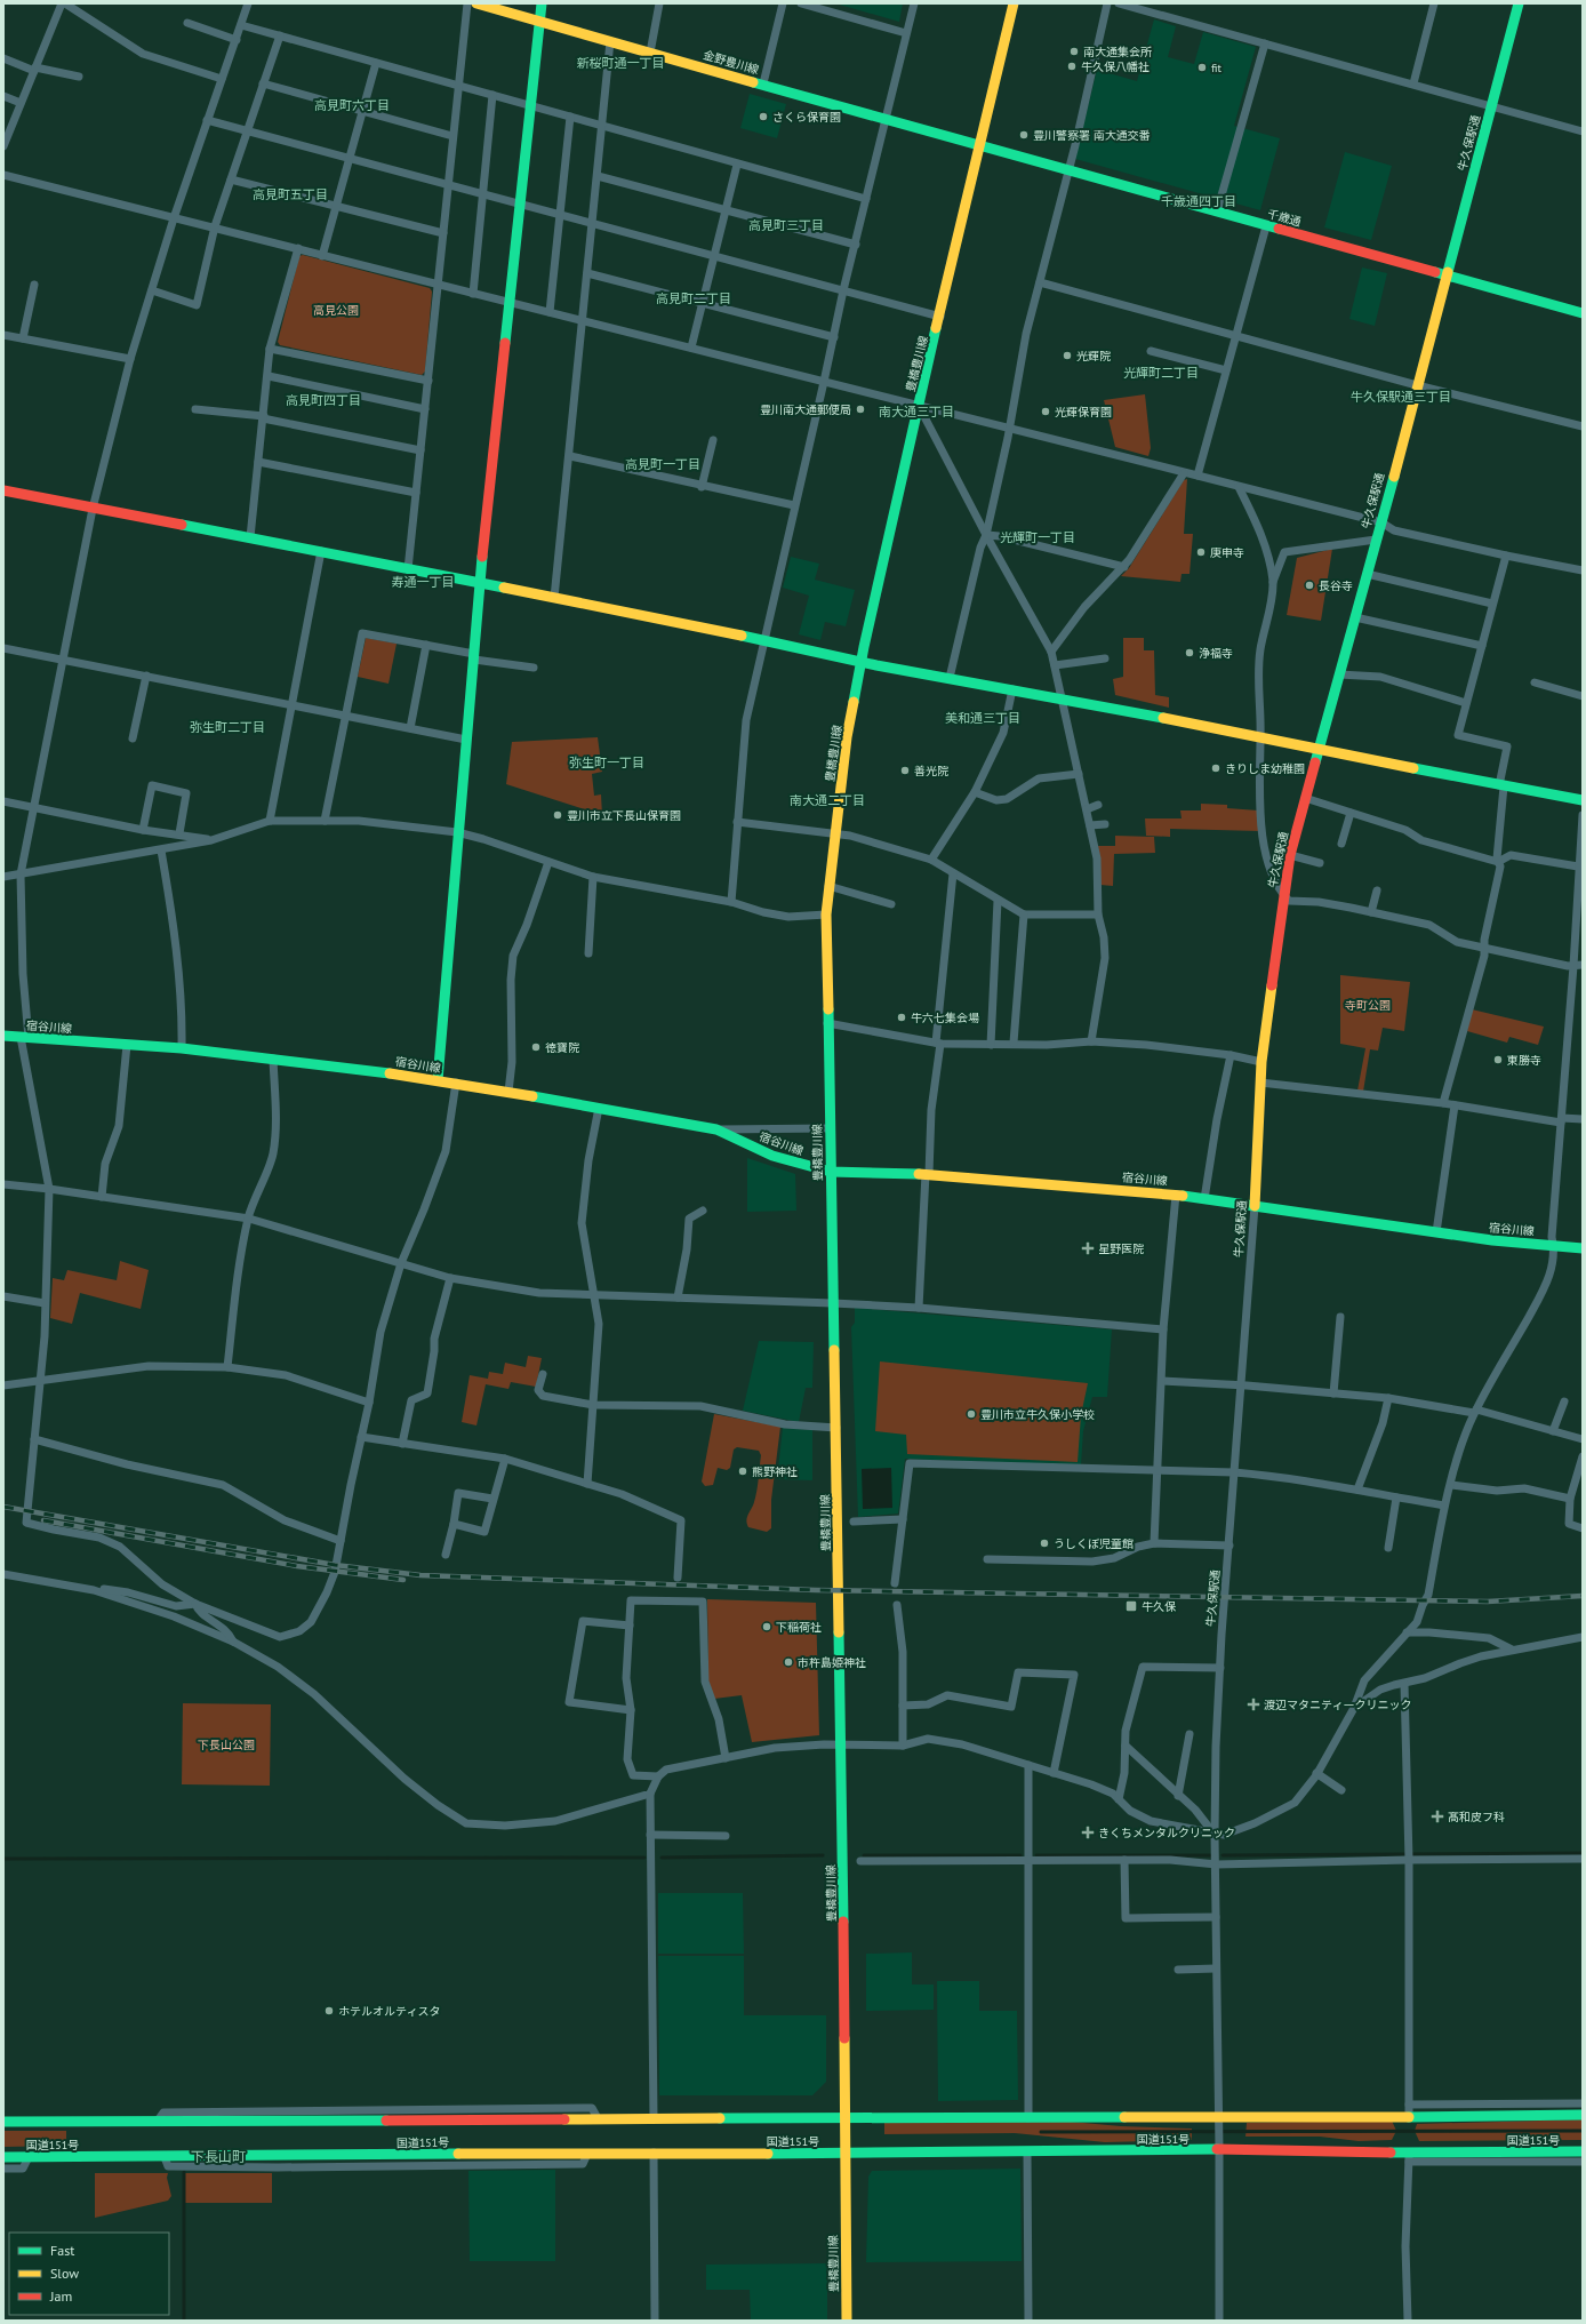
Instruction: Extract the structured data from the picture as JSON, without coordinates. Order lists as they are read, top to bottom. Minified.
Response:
{"streets":{"main road":["金野豊川線","牛久保駅通","千歳通","豊橋豊川線","宿谷川線","国道151号"]},"crossings":[["金野豊川線","千歳通"],["金野豊川線","豊橋豊川線"],["牛久保駅通","千歳通"],["牛久保駅通","宿谷川線"],["牛久保駅通","国道151号"],["千歳通","豊橋豊川線"],["豊橋豊川線","宿谷川線"],["豊橋豊川線","国道151号"]],"districts":["新桜町通一丁目","高見町六丁目","高見町五丁目","千歳通四丁目","高見町三丁目","高見町二丁目","光輝町二丁目","牛久保駅通三丁目","高見町四丁目","南大通三丁目","高見町一丁目","光輝町一丁目","寿通一丁目","美和通三丁目","弥生町二丁目","弥生町一丁目","南大通二丁目","下長山町"],"parks":["高見公園","寺町公園","下長山公園"],"places":{"other":["南大通集会所","牛久保八幡社","fit","さくら保育園","豊川警察署 南大通交番","光輝院","豊川南大通郵便局","光輝保育園","庚申寺","長谷寺","浄福寺","きりしま幼稚園","善光院","豊川市立下長山保育園","牛六七集会場","徳寶院","東勝寺","豊川市立牛久保小学校","熊野神社","うしくぼ児童館","下稲荷社","市杵島姫神社","ホテルオルティスタ"],"health":["星野医院","渡辺マタニティークリニック","髙和皮フ科","きくちメンタルクリニック"],"transit":["牛久保"]},"legend":["Fast","Slow","Jam"]}
